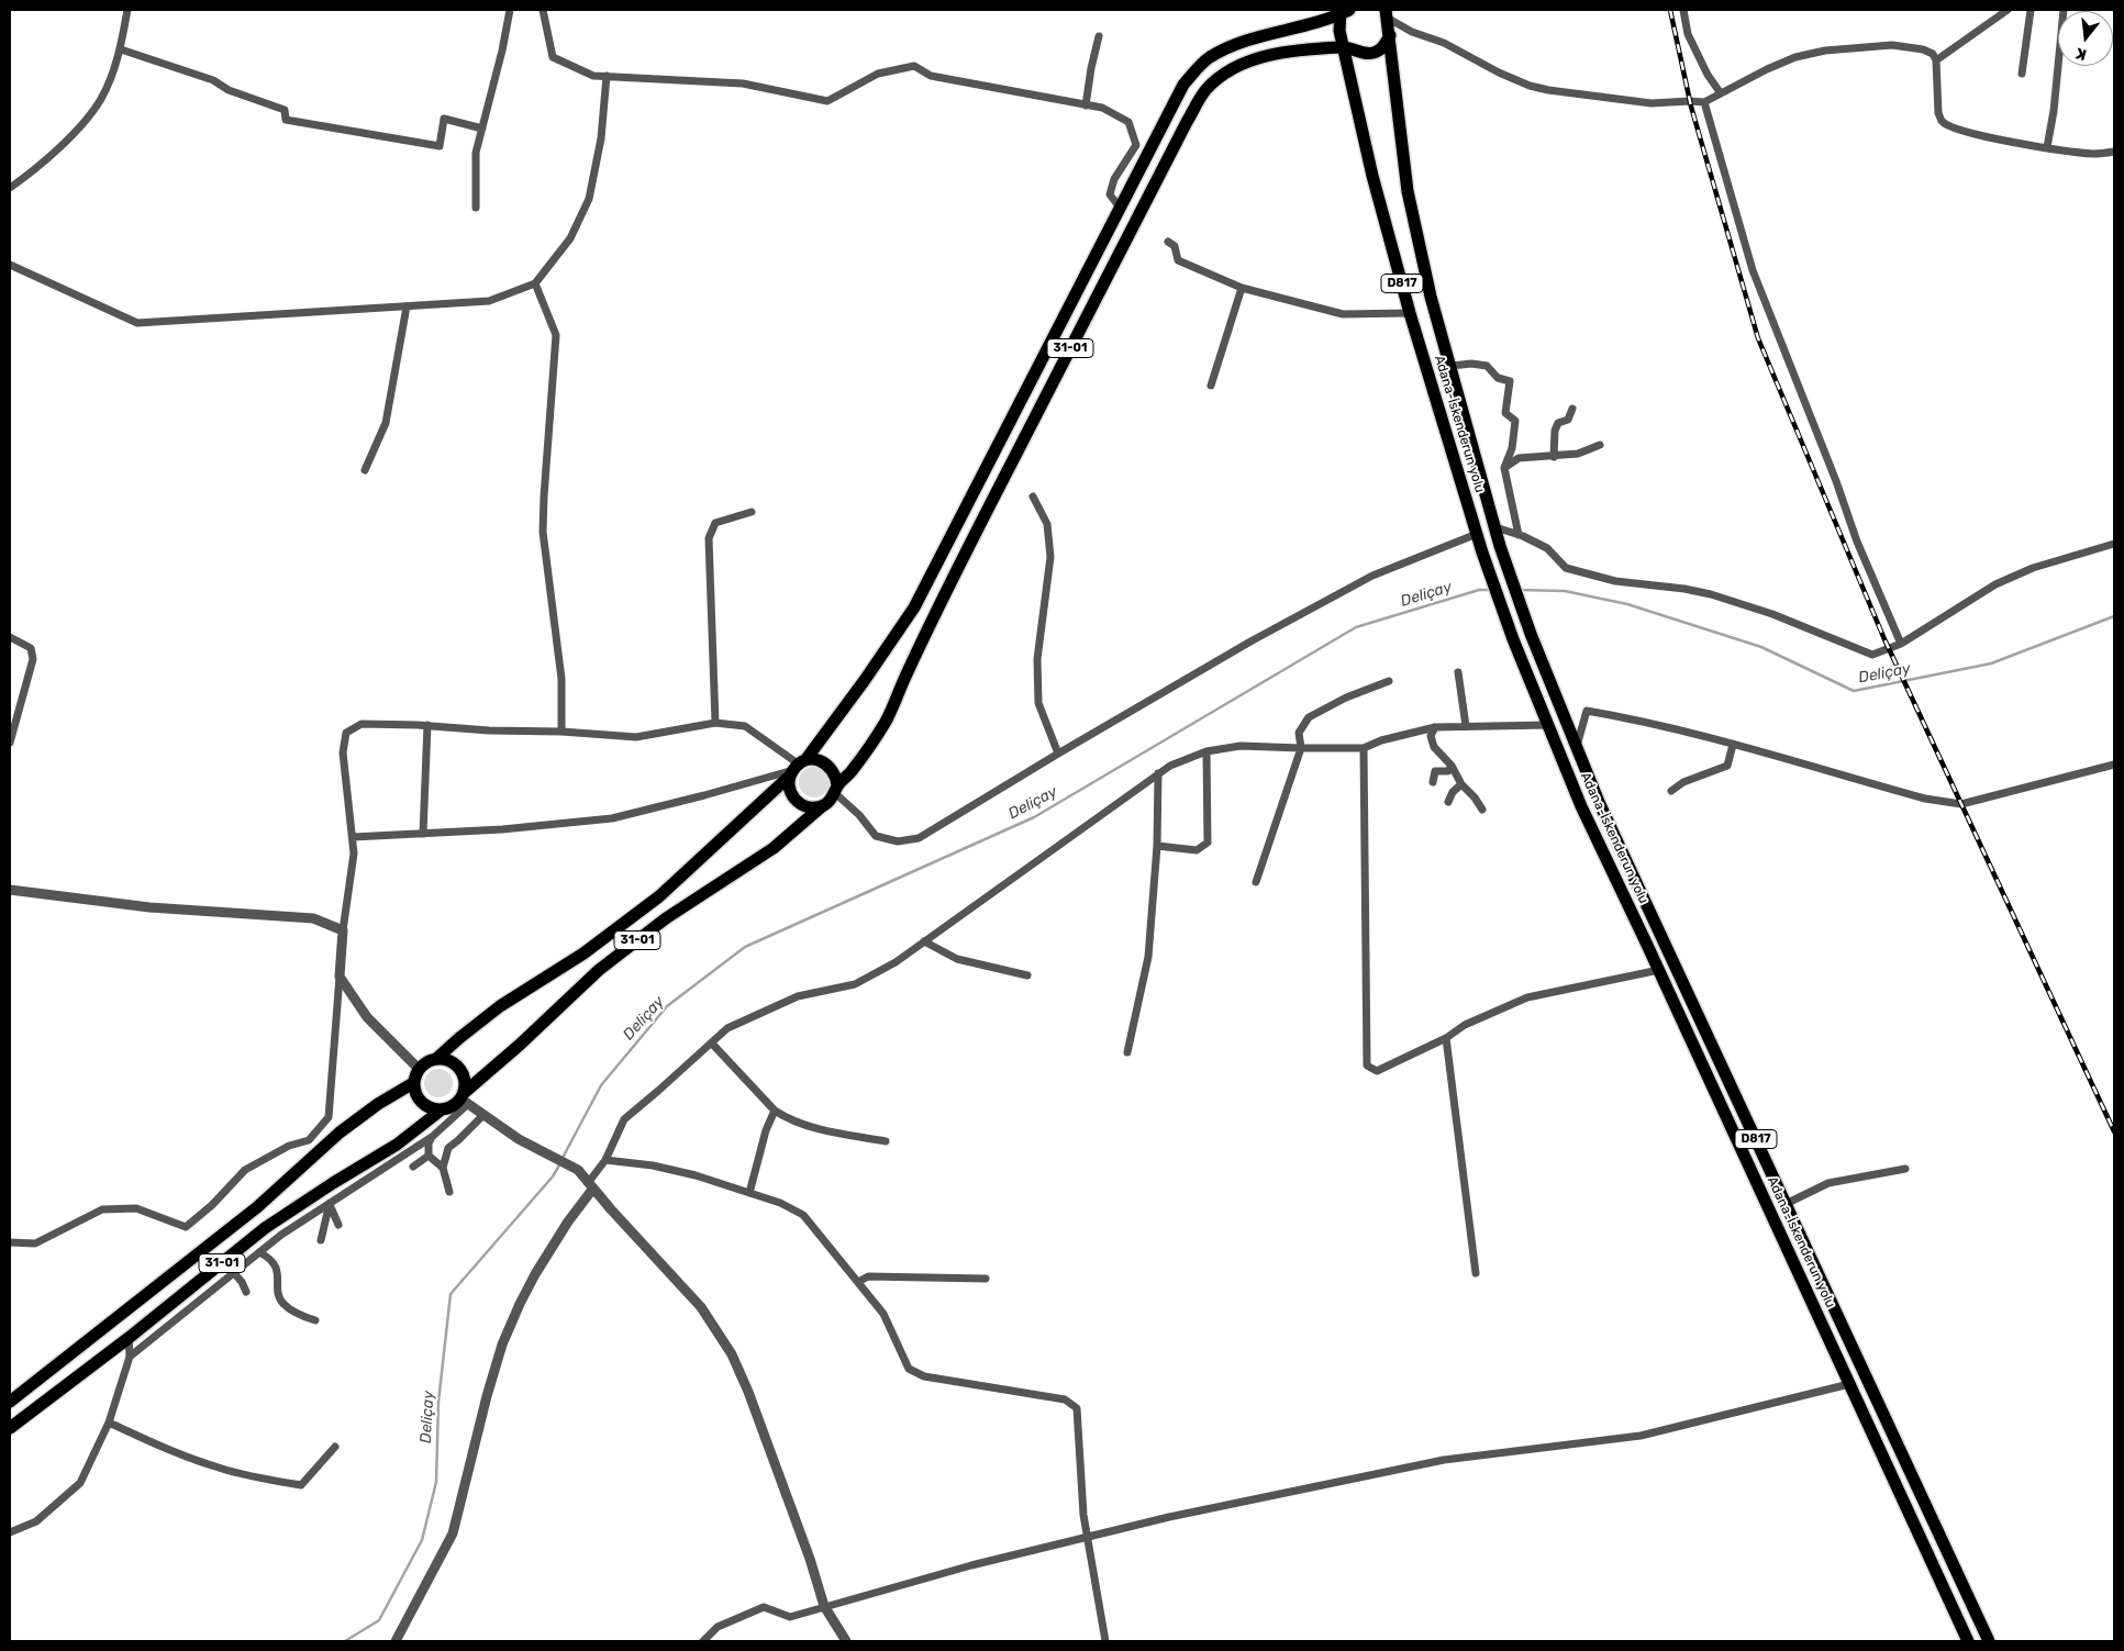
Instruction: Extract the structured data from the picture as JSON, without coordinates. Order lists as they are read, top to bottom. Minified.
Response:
{"streets":{"highway":["D817","31-01","Adana-İskenderun yolu"]},"crossings":[["D817","Adana-İskenderun yolu"],["31-01","Adana-İskenderun yolu"]],"water":["Deliçay"],"north":"bottom"}
